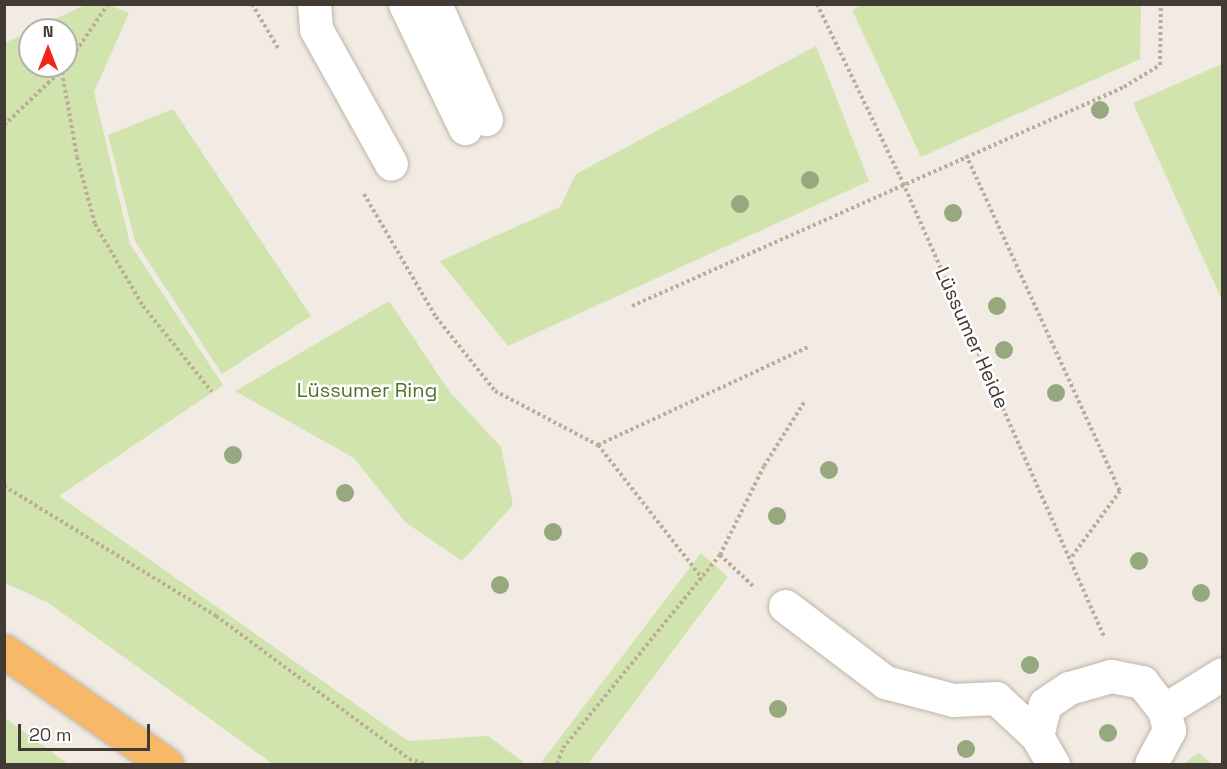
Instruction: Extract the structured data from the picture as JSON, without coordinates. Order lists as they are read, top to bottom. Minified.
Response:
{"streets":{"path":["Lüssumer Heide"]},"parks":["Lüssumer Ring"],"scale_bar":"20 m","north":"top"}
